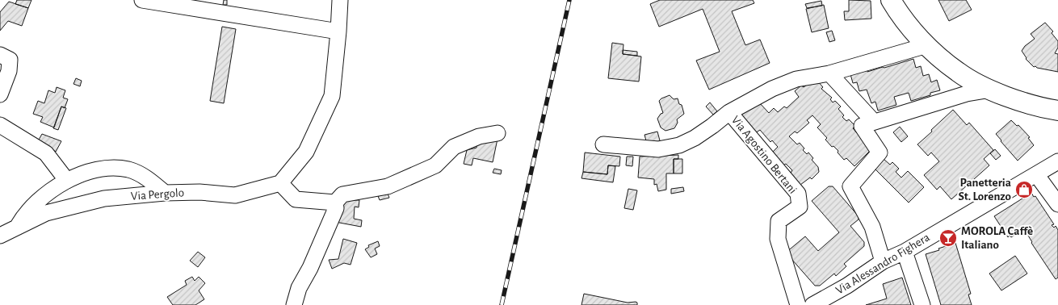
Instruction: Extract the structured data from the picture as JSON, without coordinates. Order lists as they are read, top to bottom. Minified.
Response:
{"streets":{"street":["Via Agostino Bertani","Via Pergolo","Via Alessandro Fighera"]},"places":{"shop":["Panetteria St. Lorenzo"],"bar":["MOROLA Caffè Italiano"]}}
